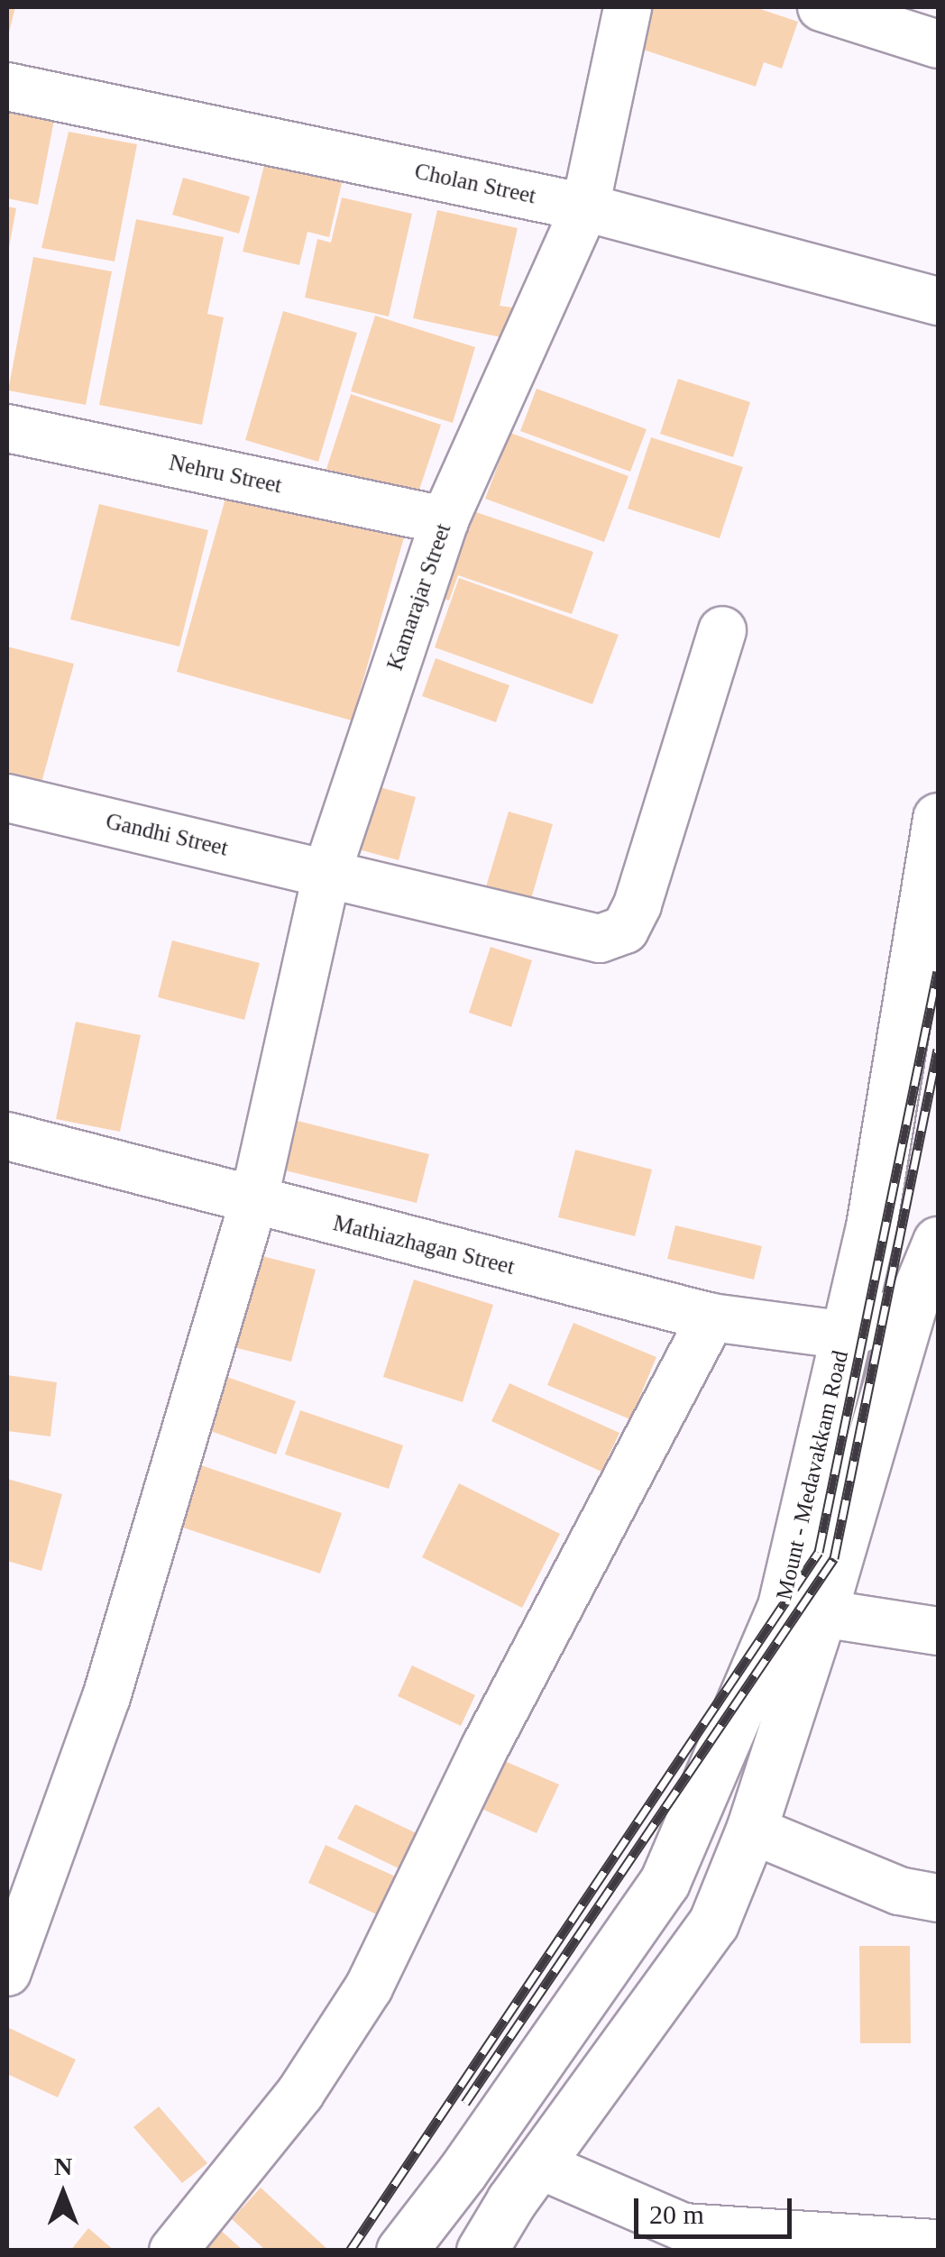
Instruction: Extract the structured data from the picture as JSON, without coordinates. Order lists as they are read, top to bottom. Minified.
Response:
{"streets":{"main road":["Mount - Medavakkam Road"],"street":["Cholan Street","Nehru Street","Kamarajar Street","Gandhi Street","Mathiazhagan Street"]},"crossings":[["Cholan Street","Kamarajar Street"],["Nehru Street","Kamarajar Street"],["Kamarajar Street","Gandhi Street"],["Kamarajar Street","Mathiazhagan Street"],["Mathiazhagan Street","Mount - Medavakkam Road"]],"scale_bar":"20 m","north":"top"}
